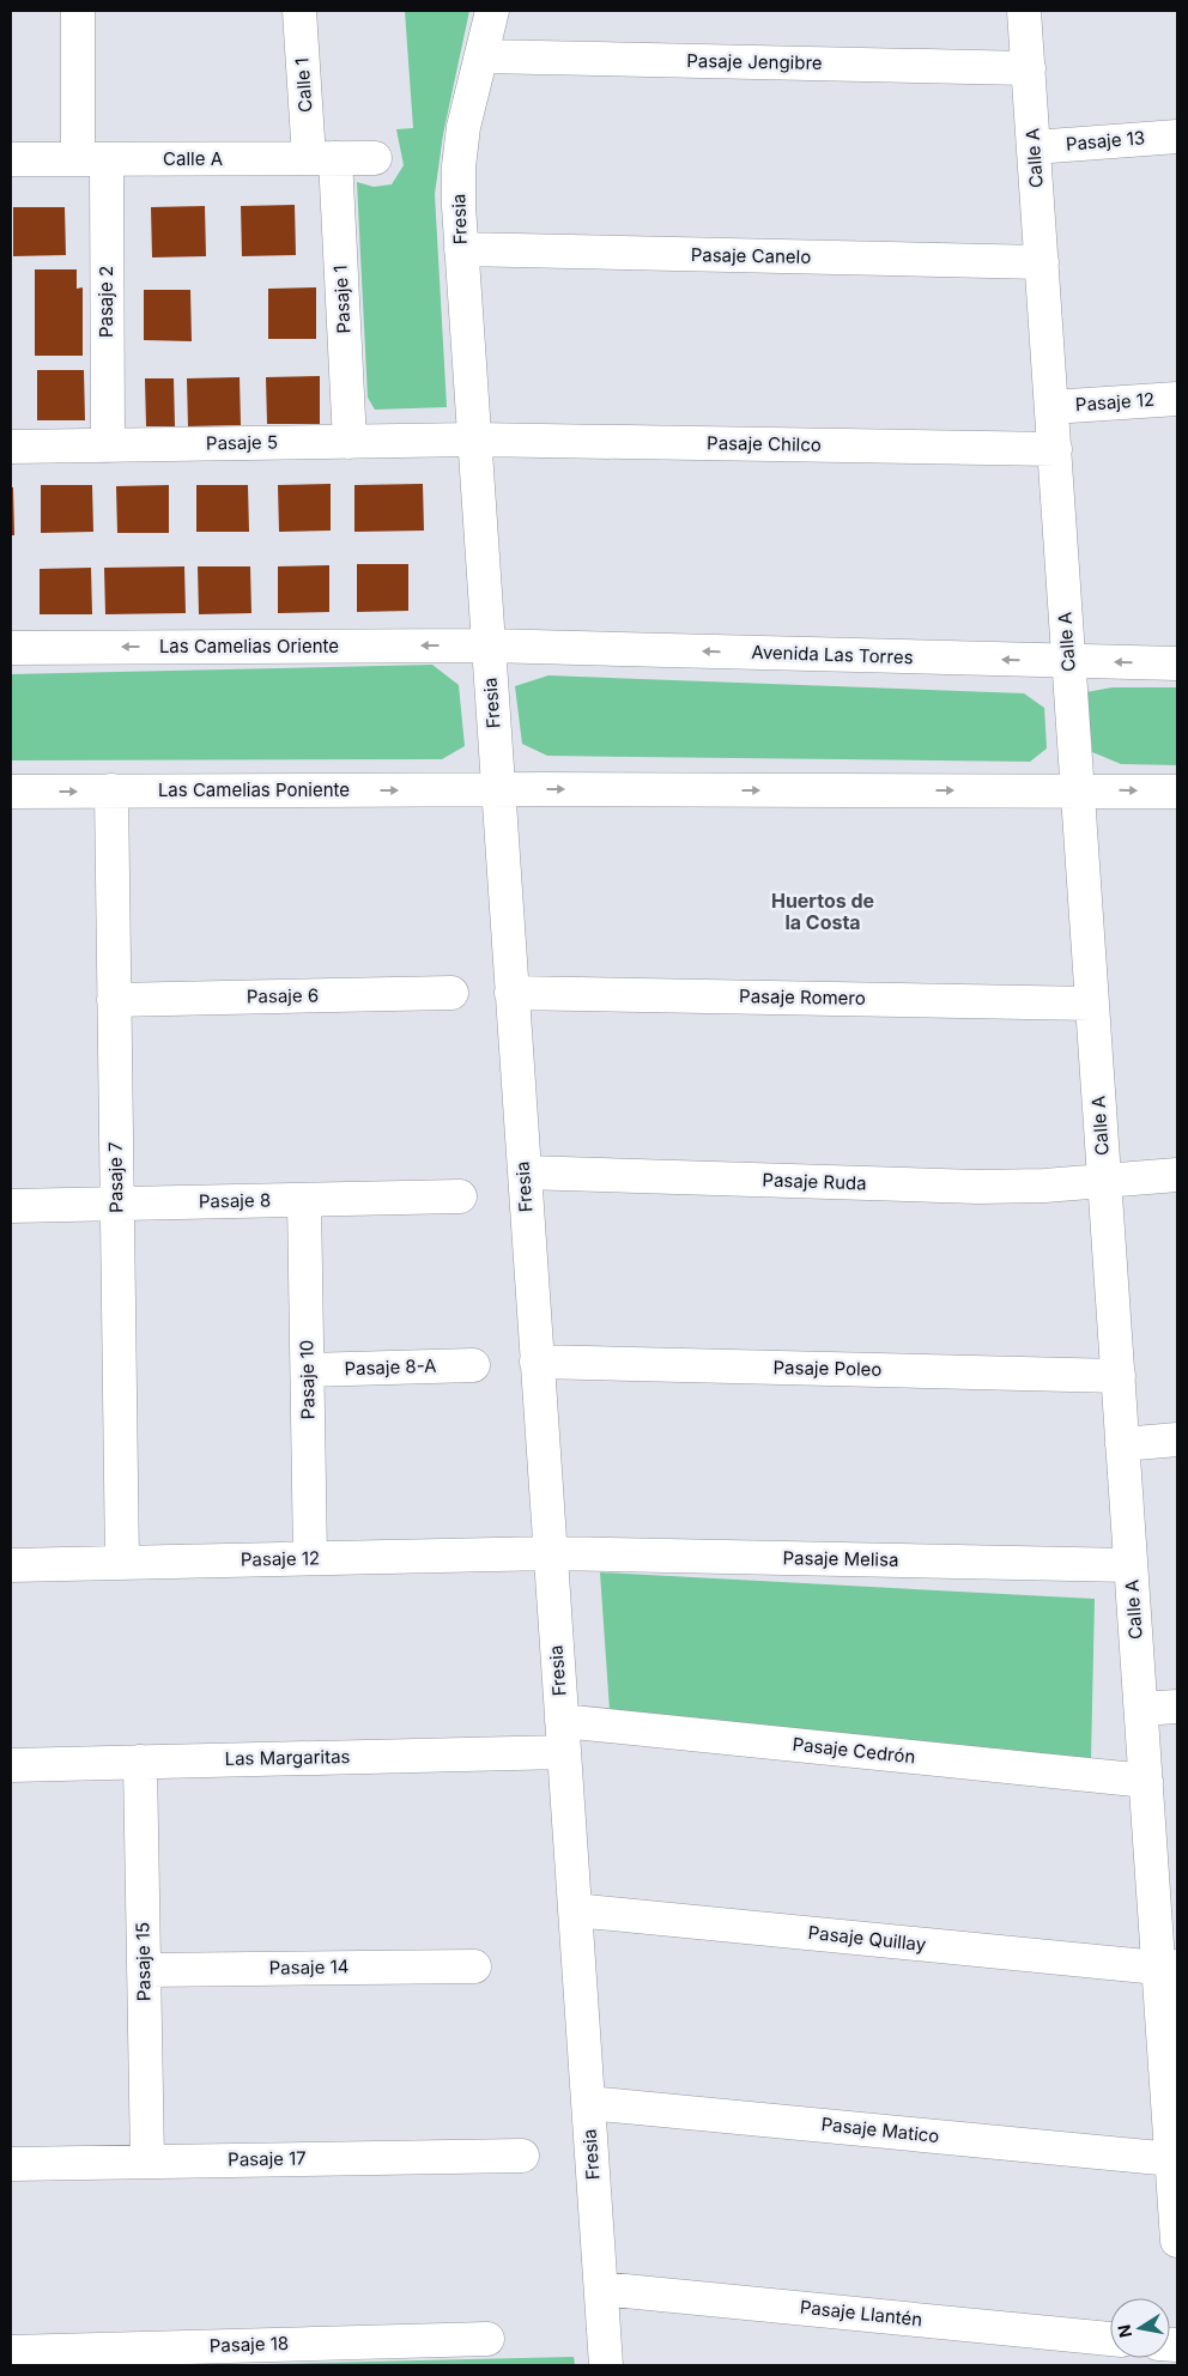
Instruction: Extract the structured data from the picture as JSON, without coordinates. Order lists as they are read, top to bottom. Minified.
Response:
{"streets":{"street":["Pasaje Jengibre","Calle 1","Pasaje 13","Calle A","Fresia","Pasaje Canelo","Pasaje 1","Pasaje 2","Pasaje 12","Pasaje 5","Pasaje Chilco","Las Camelias Oriente","Avenida Las Torres","Las Camelias Poniente","Pasaje 6","Pasaje Romero","Pasaje 7","Pasaje Ruda","Pasaje 8","Pasaje 8-A","Pasaje Poleo","Pasaje 10","Pasaje Melisa","Pasaje Cedrón","Las Margaritas","Pasaje Quillay","Pasaje 15","Pasaje 14","Pasaje Matico","Pasaje 17","Pasaje Llantén","Pasaje 18"]},"crossings":[["Pasaje Jengibre","Calle A"],["Pasaje Jengibre","Fresia"],["Calle 1","Calle A"],["Calle 1","Pasaje 1"],["Pasaje 13","Calle A"],["Calle A","Pasaje Canelo"],["Calle A","Pasaje 1"],["Calle A","Pasaje 2"],["Calle A","Pasaje 12"],["Calle A","Pasaje Chilco"],["Calle A","Avenida Las Torres"],["Calle A","Pasaje Romero"],["Calle A","Pasaje Ruda"],["Calle A","Pasaje Poleo"],["Calle A","Pasaje Melisa"],["Calle A","Pasaje Cedrón"],["Calle A","Pasaje Quillay"],["Calle A","Pasaje Matico"],["Fresia","Pasaje Canelo"],["Fresia","Pasaje 12"],["Fresia","Pasaje 5"],["Fresia","Pasaje Chilco"],["Fresia","Las Camelias Oriente"],["Fresia","Avenida Las Torres"],["Fresia","Las Camelias Poniente"],["Fresia","Pasaje Romero"],["Fresia","Pasaje Ruda"],["Fresia","Pasaje Poleo"],["Fresia","Pasaje Melisa"],["Fresia","Pasaje Cedrón"],["Fresia","Las Margaritas"],["Fresia","Pasaje Quillay"],["Fresia","Pasaje Matico"],["Fresia","Pasaje Llantén"],["Pasaje 1","Pasaje 5"],["Pasaje 2","Pasaje 5"],["Pasaje 12","Pasaje 7"],["Pasaje 12","Pasaje 10"],["Pasaje 12","Pasaje Melisa"],["Pasaje 5","Pasaje Chilco"],["Las Camelias Oriente","Avenida Las Torres"],["Las Camelias Poniente","Pasaje 7"],["Pasaje 6","Pasaje 7"],["Pasaje 7","Pasaje 8"],["Pasaje 8","Pasaje 10"],["Pasaje 8-A","Pasaje 10"],["Pasaje Cedrón","Las Margaritas"],["Las Margaritas","Pasaje 15"],["Pasaje 15","Pasaje 14"],["Pasaje 15","Pasaje 17"]],"one_way":["Las Camelias Oriente","Las Camelias Poniente"],"districts":["Huertos de la Costa"],"north":"left"}
